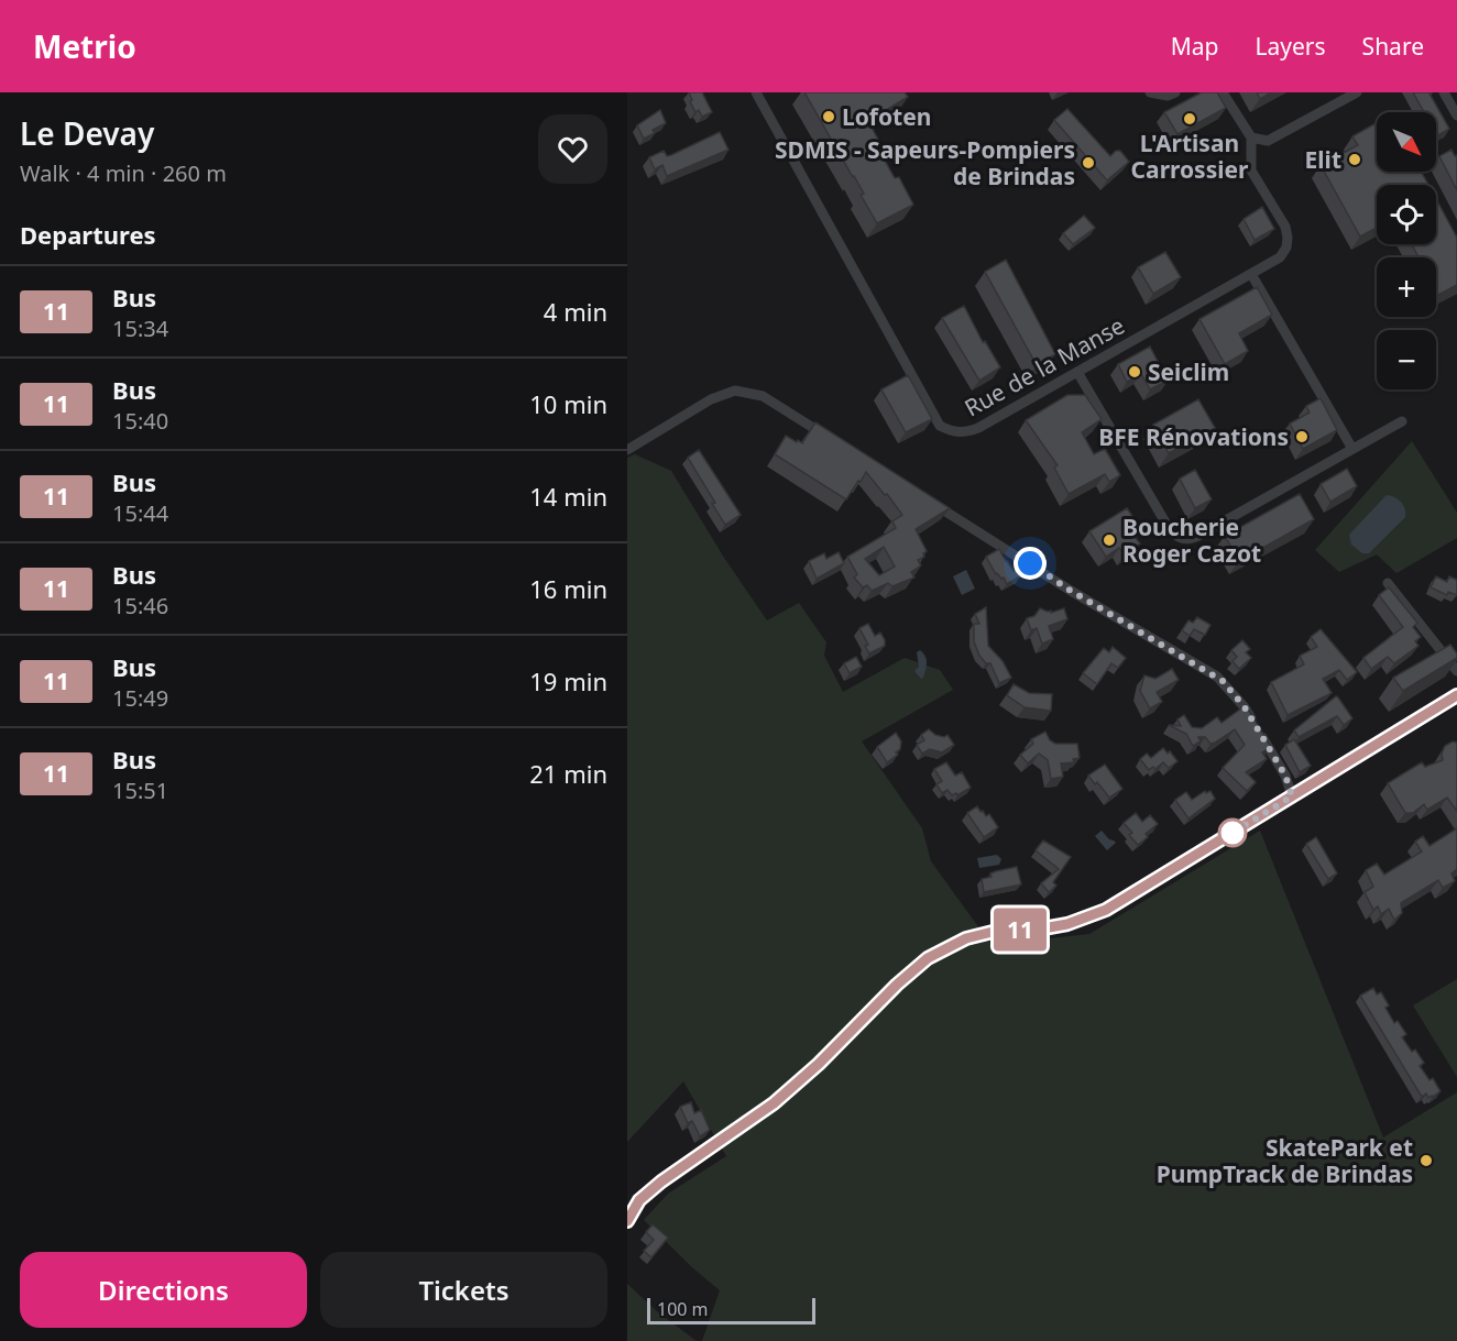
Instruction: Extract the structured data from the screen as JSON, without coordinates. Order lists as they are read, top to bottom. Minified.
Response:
{"streets":{"street":["Rue de la Manse"]},"places":["Lofoten","L'Artisan Carrossier","Elit","SDMIS - Sapeurs-Pompiers de Brindas","Seiclim","BFE Rénovations","Boucherie Roger Cazot","SkatePark et PumpTrack de Brindas"],"lines":["bus line 11"],"scale_bar":"100 m","north":"bottom right","page":{"header":"Metrio","nav":["Map","Layers","Share"],"heading":[["Le Devay","Walk · 4 min · 260 m"],"Departures"],"on_map":"11","map_buttons":["+","−"],"list":[{"mark":"11","name":"Bus","note":"15:34","value":"4 min"},{"mark":"11","name":"Bus","note":"15:40","value":"10 min"},{"mark":"11","name":"Bus","note":"15:44","value":"14 min"},{"mark":"11","name":"Bus","note":"15:46","value":"16 min"},{"mark":"11","name":"Bus","note":"15:49","value":"19 min"},{"mark":"11","name":"Bus","note":"15:51","value":"21 min"}],"buttons":["Directions","Tickets"],"scale":"100 m"}}
